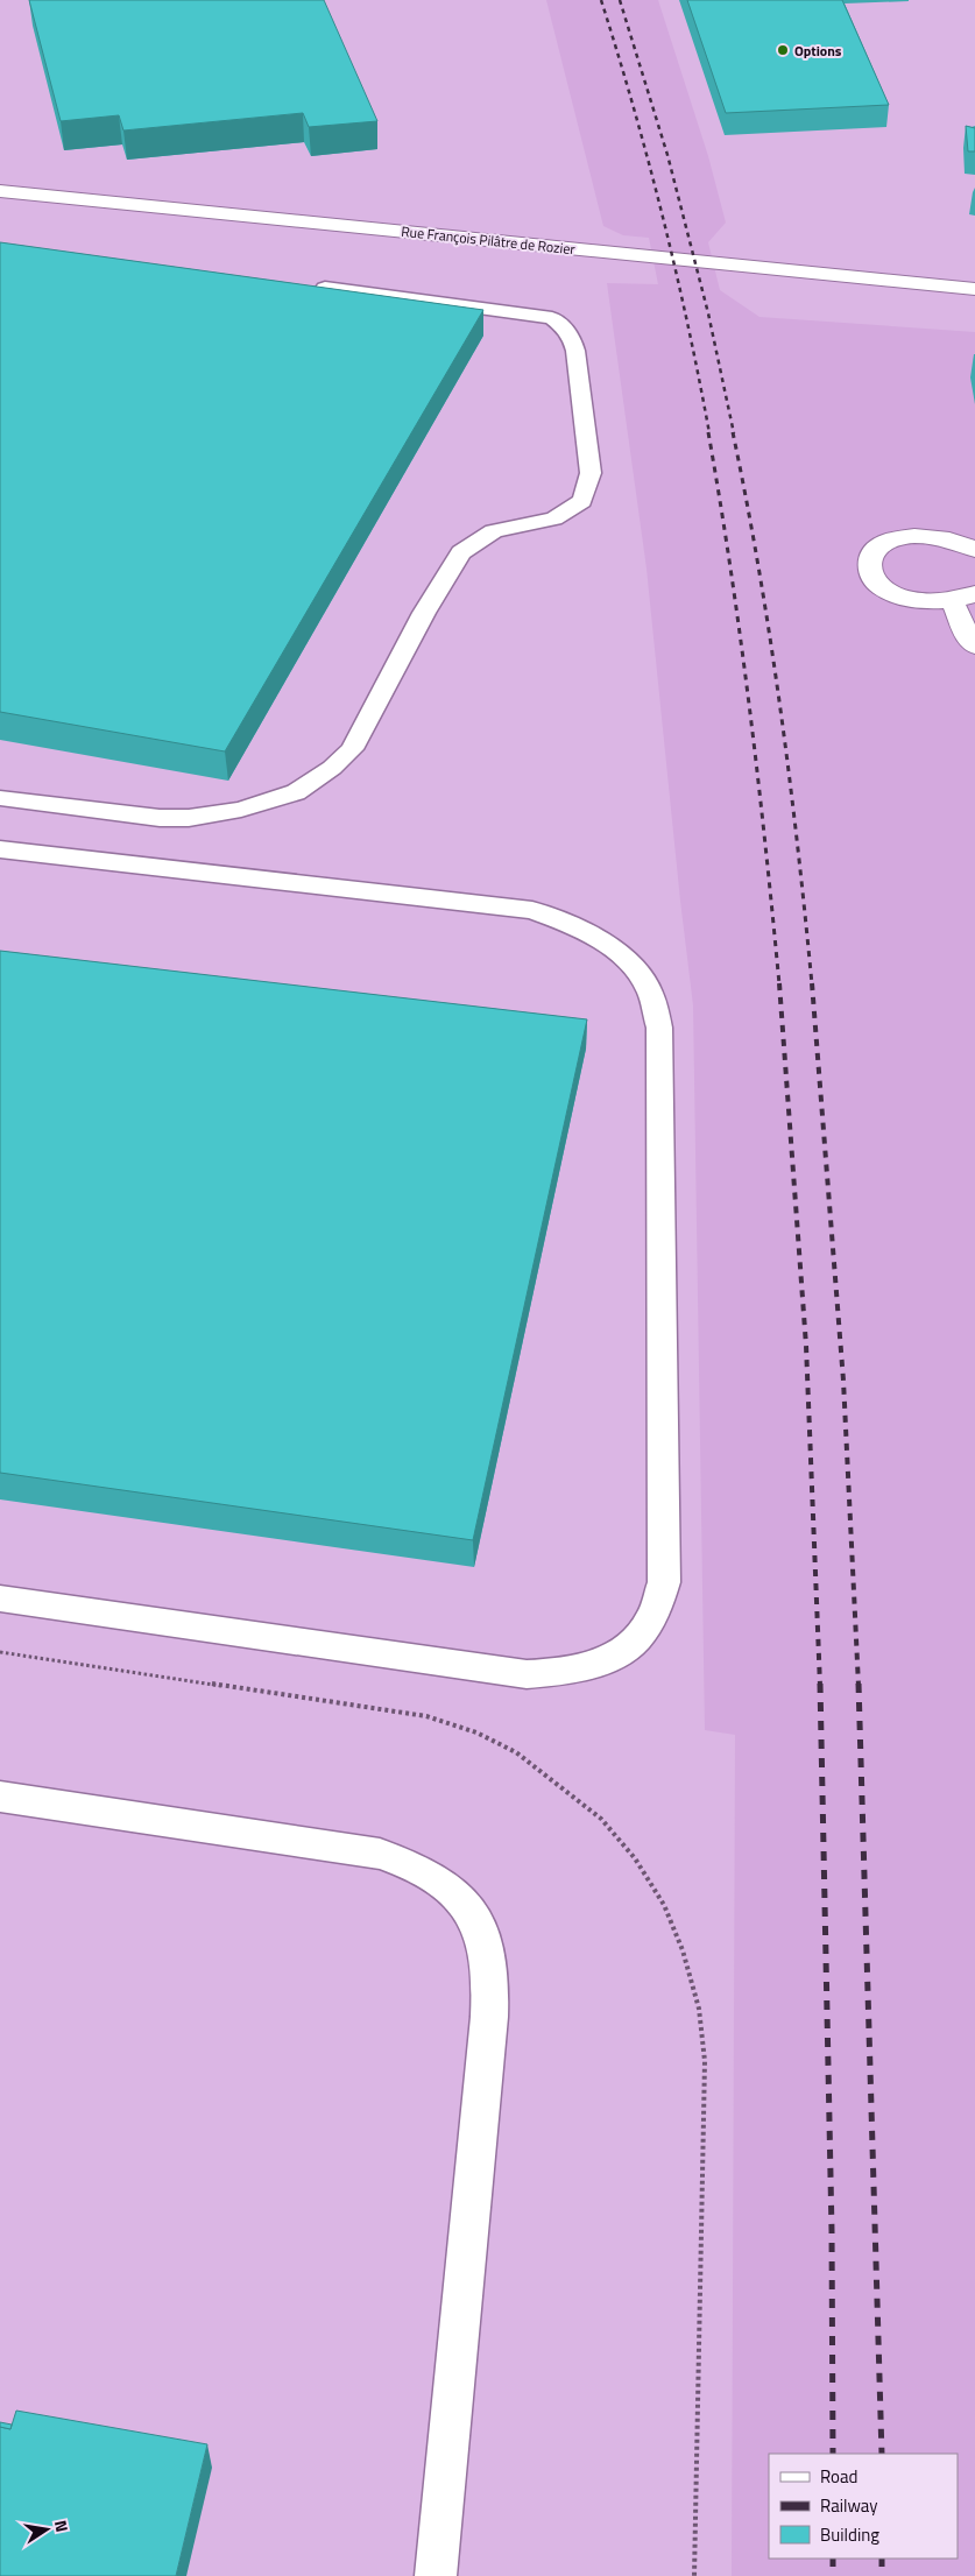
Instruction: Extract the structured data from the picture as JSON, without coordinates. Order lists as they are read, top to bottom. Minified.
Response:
{"streets":{"street":["Rue François Pilâtre de Rozier"]},"places":["Options"],"legend":["Road","Railway","Building"],"north":"right"}
